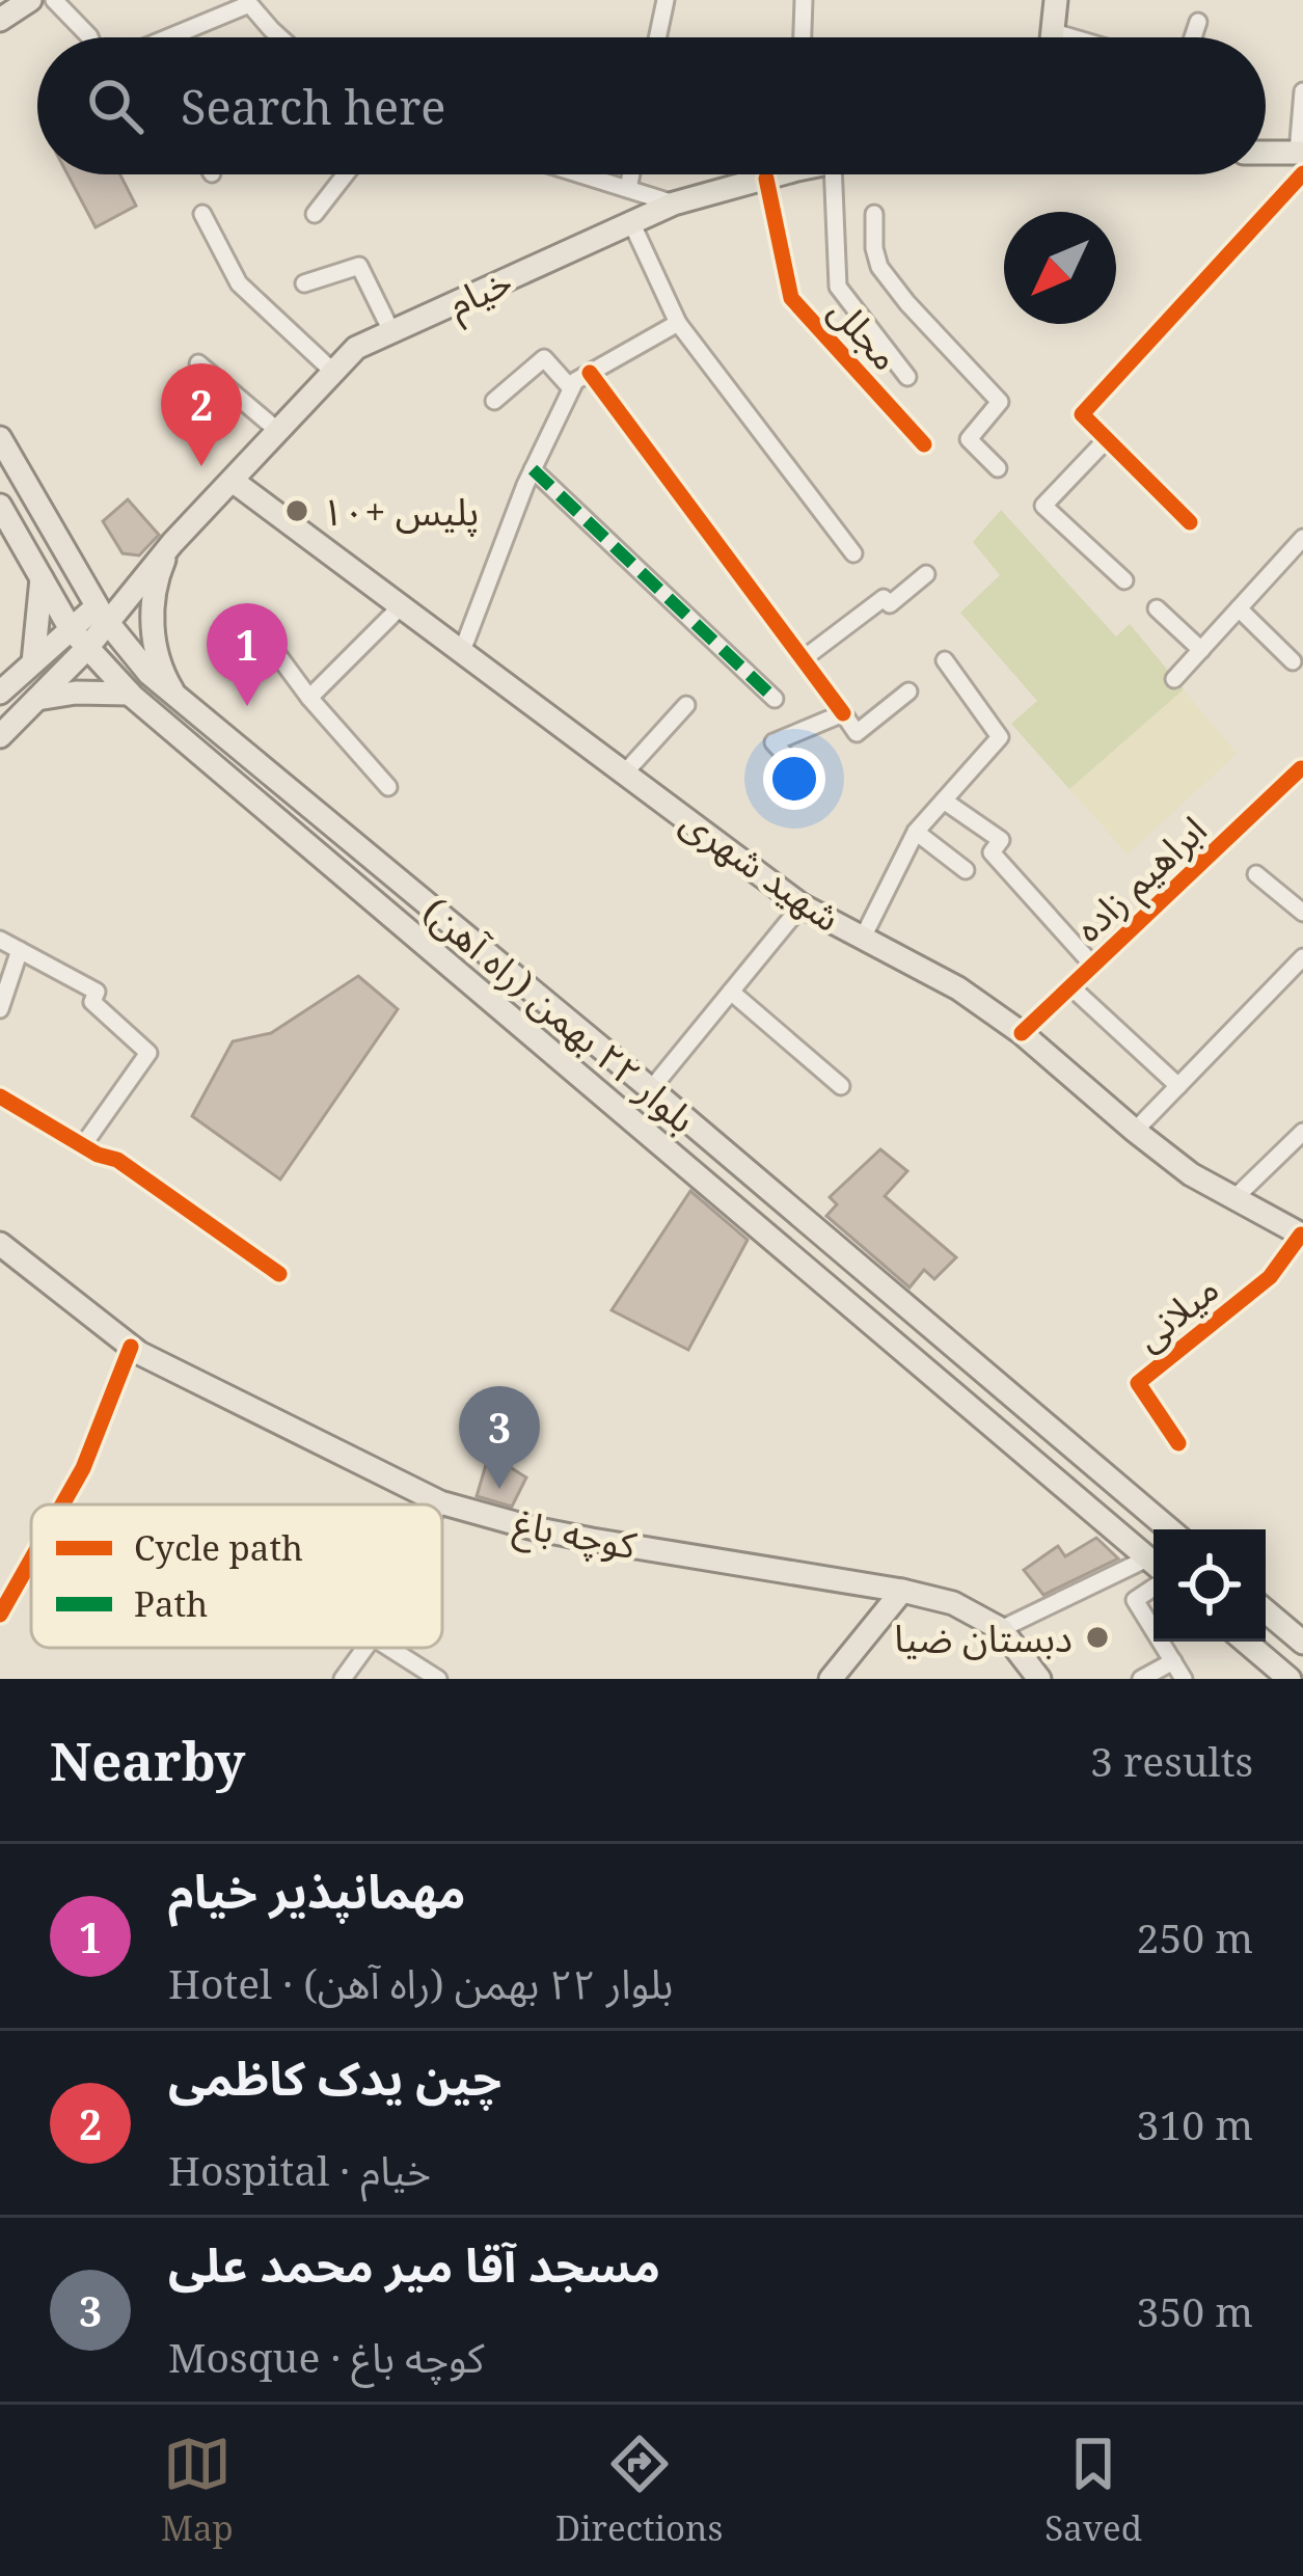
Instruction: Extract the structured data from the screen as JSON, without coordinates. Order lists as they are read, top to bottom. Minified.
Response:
{"streets":{"main road":["خیام","شهید شهری","بلوار ۲۲ بهمن (راه آهن)","کوچه باغ"],"street":["مجلل","ابراهیم زاده","میلانی"]},"crossings":[["خیام","مجلل"],["خیام","شهید شهری"],["خیام","بلوار ۲۲ بهمن (راه آهن)"],["شهید شهری","ابراهیم زاده"],["شهید شهری","میلانی"]],"places":["پلیس +۱۰","دبستان ضیا"],"legend":["Cycle path","Path"],"north":"bottom left","page":{"search":"Search here","pins":["2","1","3"],"heading":["Nearby","3 results"],"list":[{"mark":"1","name":"مهمانپذیر خیام","note":"Hotel · بلوار ۲۲ بهمن (راه آهن)","value":"250 m"},{"mark":"2","name":"چین یدک کاظمی","note":"Hospital · خیام","value":"310 m"},{"mark":"3","name":"مسجد آقا میر محمد علی","note":"Mosque · کوچه باغ","value":"350 m"}],"nav":["Map","Directions","Saved"]}}
